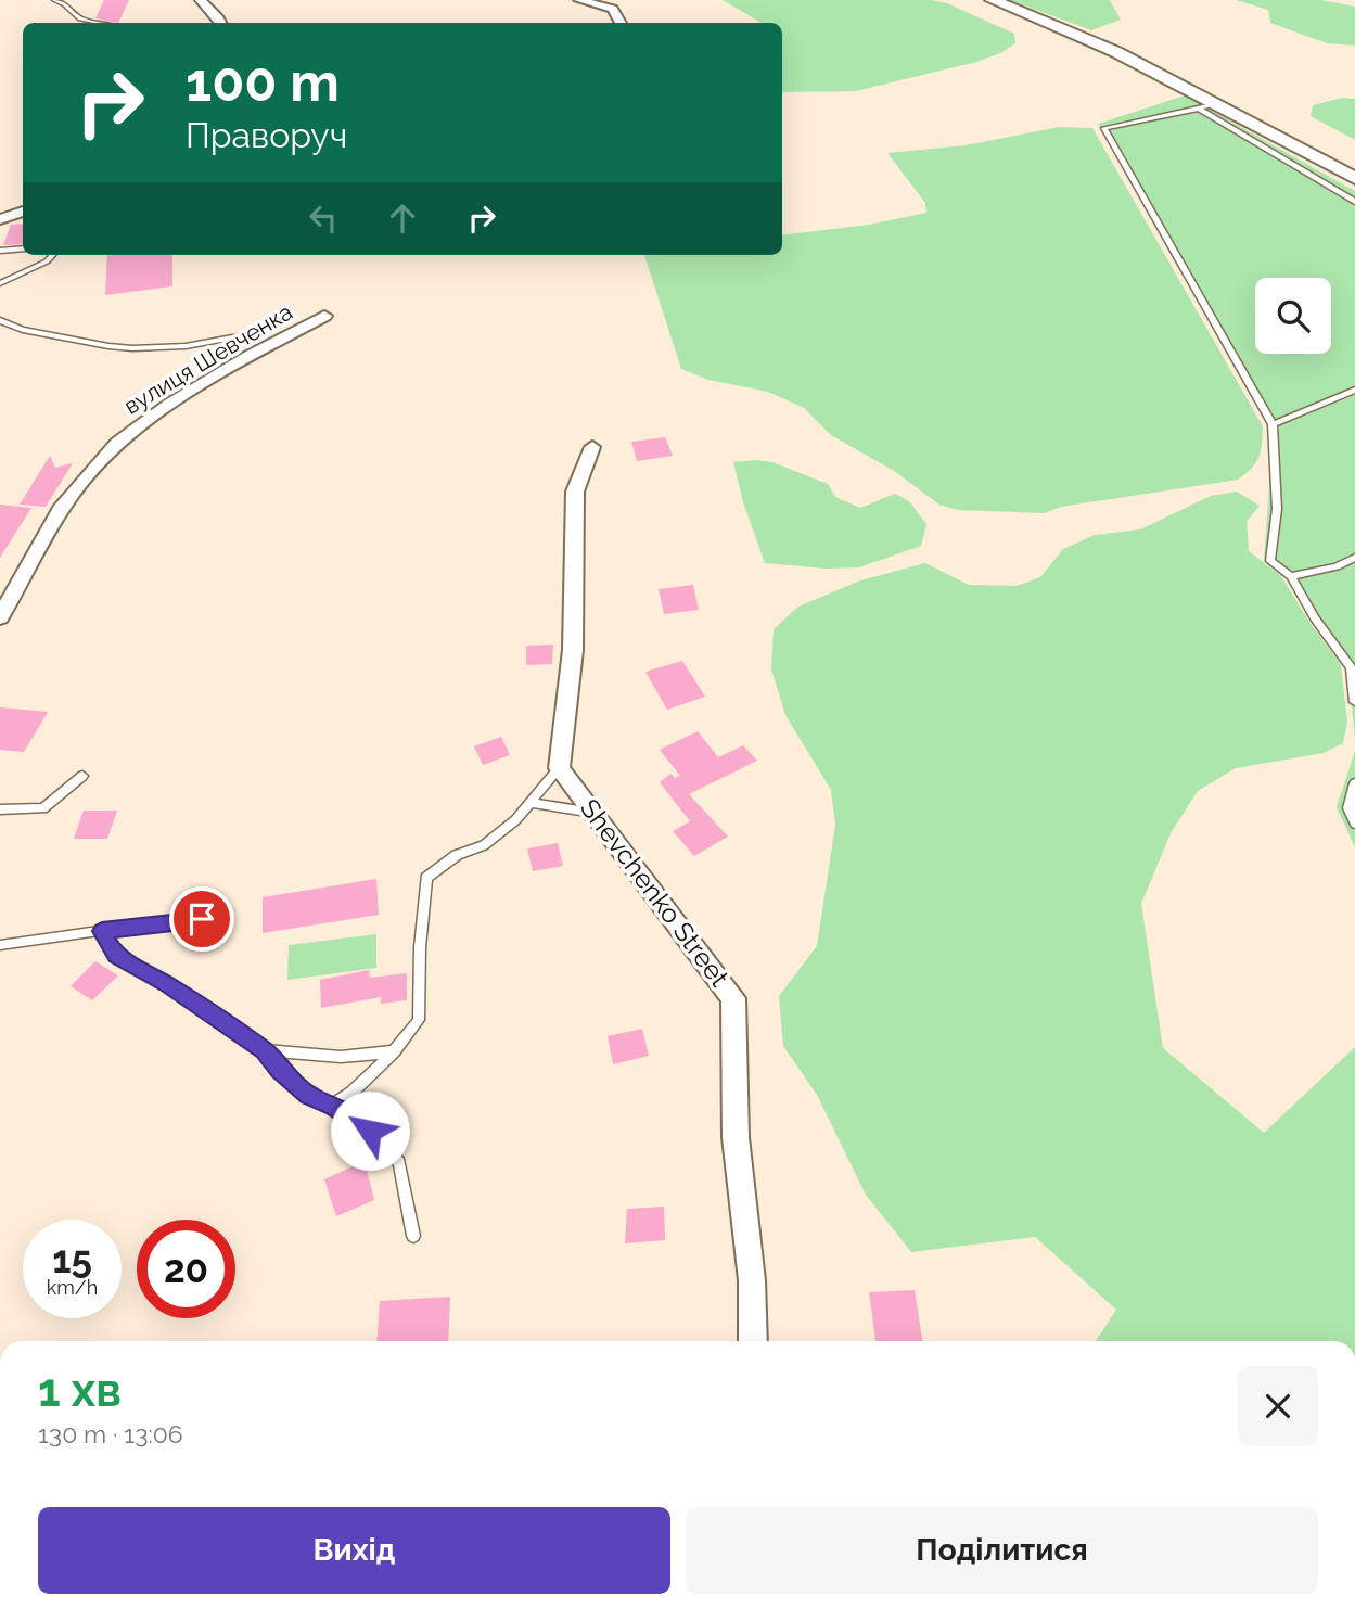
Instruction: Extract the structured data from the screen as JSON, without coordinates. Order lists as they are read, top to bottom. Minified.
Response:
{"streets":{"street":["вулиця Шевченка","Shevchenko Street"]},"page":{"turn":["100 m","Праворуч"],"speed":"15 km/h","limit":"20","heading":["1 хв","130 m · 13:06"],"buttons":["Вихід","Поділитися"]}}
